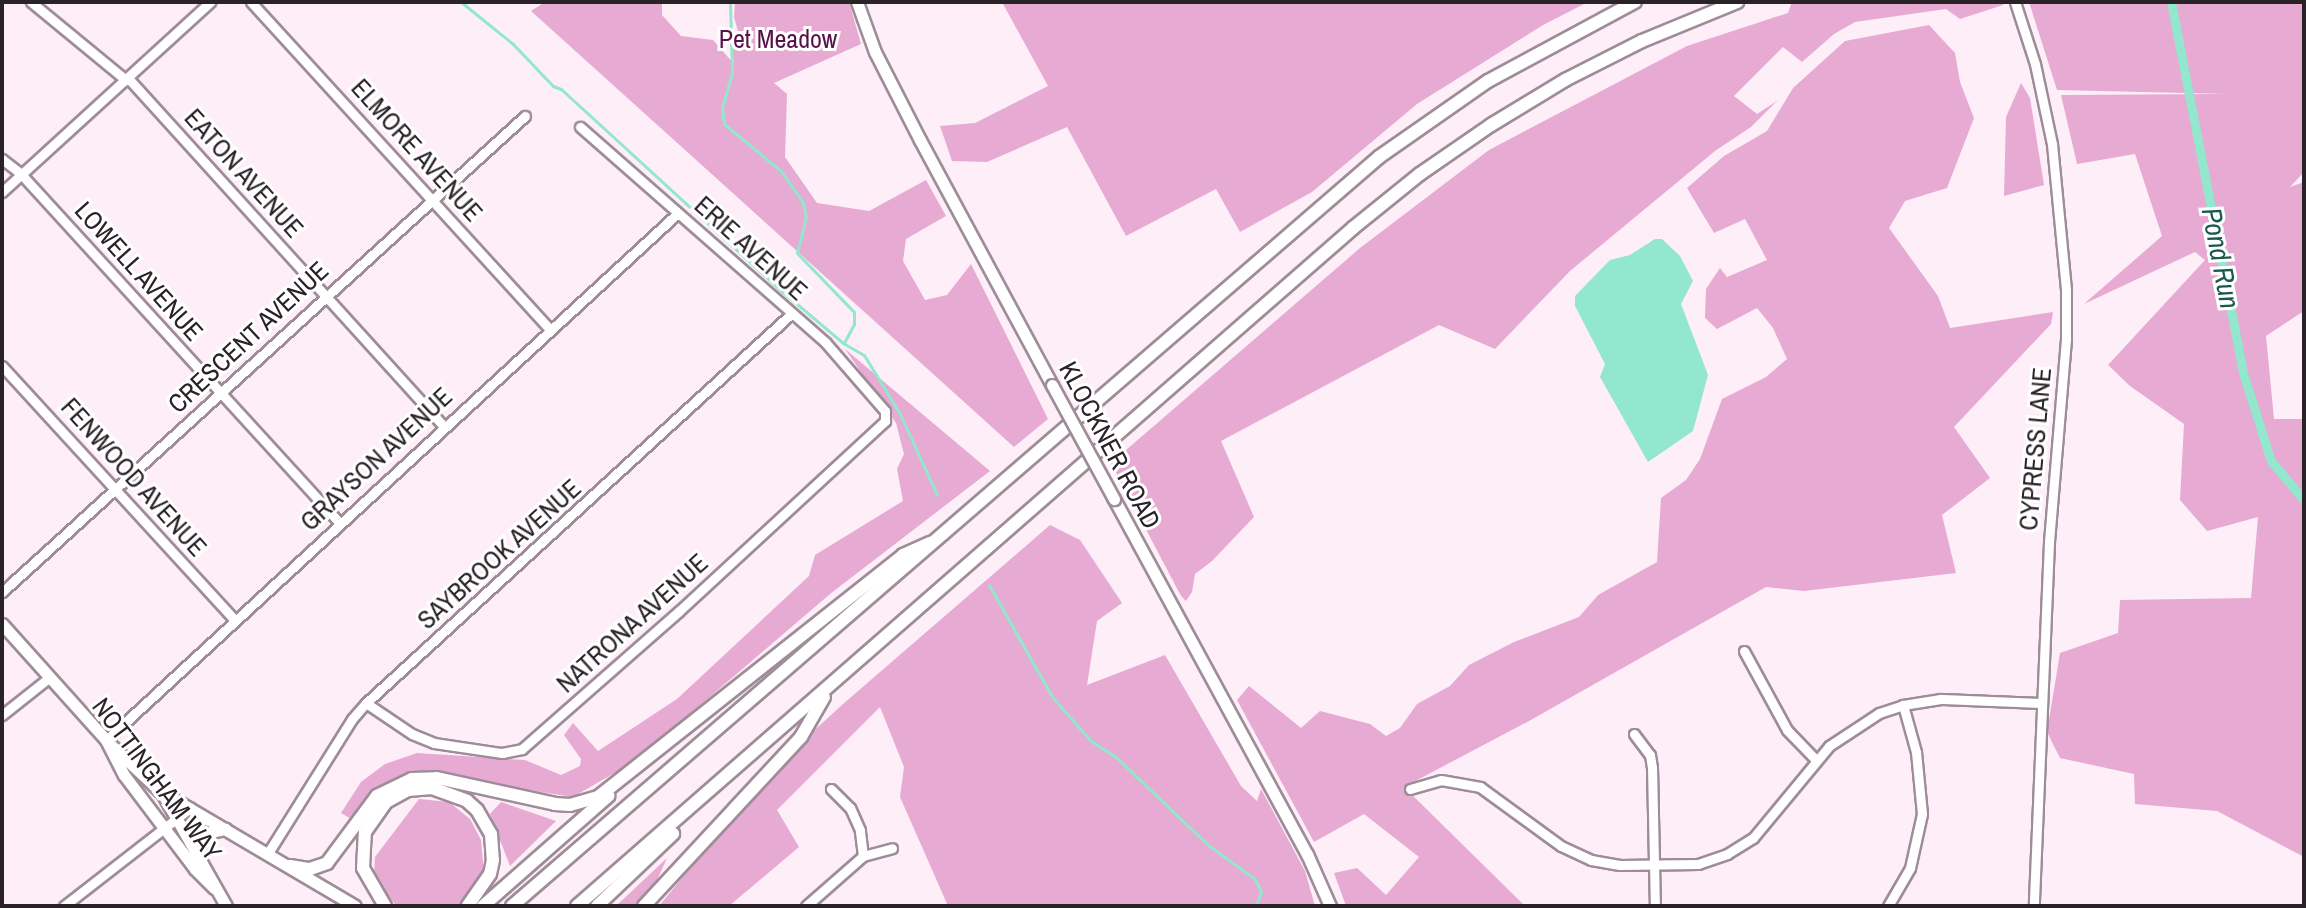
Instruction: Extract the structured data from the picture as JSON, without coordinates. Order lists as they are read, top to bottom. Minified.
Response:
{"streets":{"main road":["KLOCKNER ROAD","NOTTINGHAM WAY"],"street":["ELMORE AVENUE","EATON AVENUE","ERIE AVENUE","LOWELL AVENUE","CRESCENT AVENUE","CYPRESS LANE","GRAYSON AVENUE","FENWOOD AVENUE","SAYBROOK AVENUE","NATRONA AVENUE"]},"crossings":[["ELMORE AVENUE","CRESCENT AVENUE"],["ELMORE AVENUE","GRAYSON AVENUE"],["EATON AVENUE","CRESCENT AVENUE"],["EATON AVENUE","GRAYSON AVENUE"],["ERIE AVENUE","GRAYSON AVENUE"],["ERIE AVENUE","SAYBROOK AVENUE"],["ERIE AVENUE","NATRONA AVENUE"],["LOWELL AVENUE","CRESCENT AVENUE"],["LOWELL AVENUE","GRAYSON AVENUE"],["CRESCENT AVENUE","FENWOOD AVENUE"],["GRAYSON AVENUE","FENWOOD AVENUE"],["GRAYSON AVENUE","NOTTINGHAM WAY"],["SAYBROOK AVENUE","NATRONA AVENUE"]],"water":["Pond Run"],"parks":["Pet Meadow"]}
